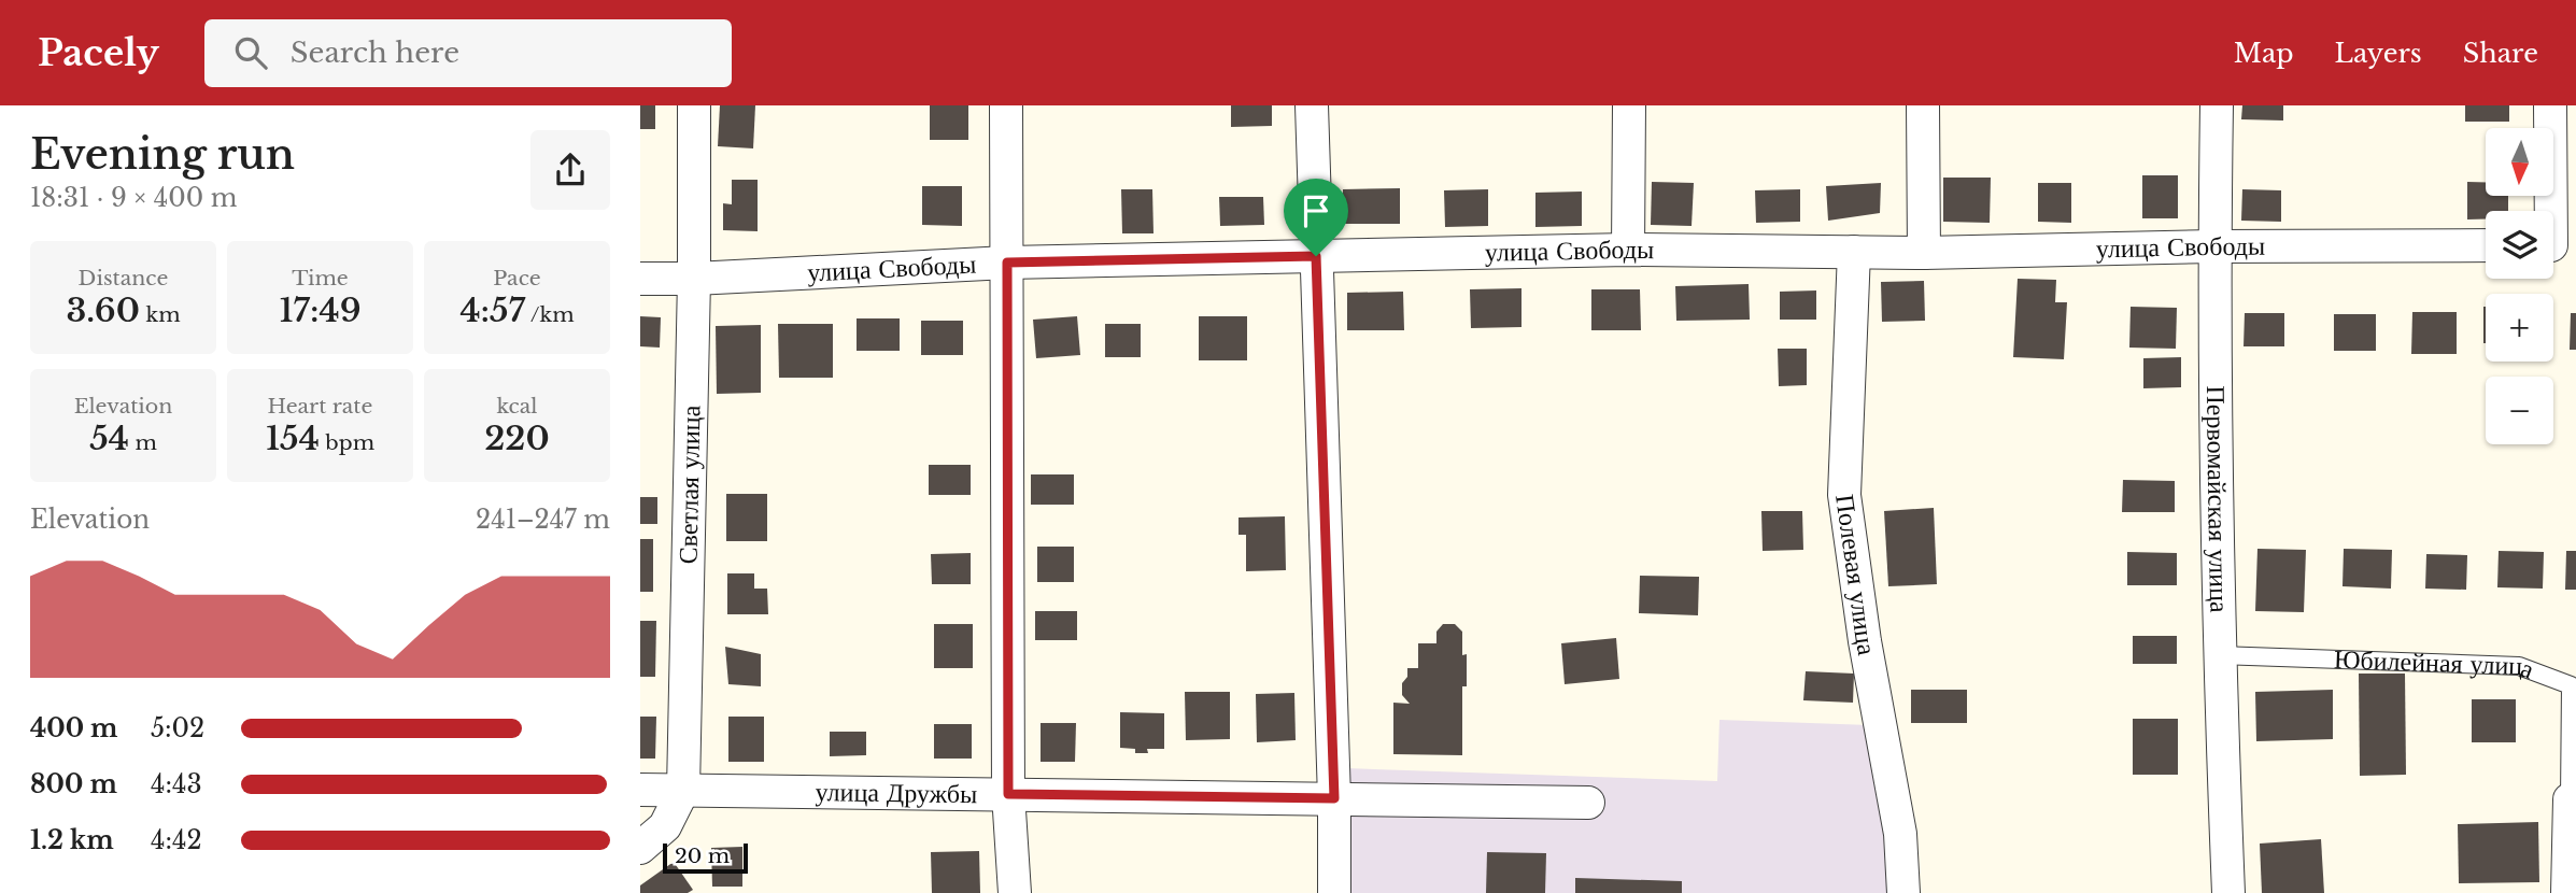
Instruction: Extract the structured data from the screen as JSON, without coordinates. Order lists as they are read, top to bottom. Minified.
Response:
{"streets":{"street":["улица Свободы","Светлая улица","Первомайская улица","Полевая улица","Юбилейная улица","улица Дружбы"]},"crossings":[["улица Свободы","Светлая улица"],["улица Свободы","Первомайская улица"],["улица Свободы","Полевая улица"],["Светлая улица","улица Дружбы"],["Первомайская улица","Юбилейная улица"]],"scale_bar":"20 m","north":"bottom","page":{"header":"Pacely","search":"Search here","nav":["Map","Layers","Share"],"heading":["Evening run","18:31 · 9 × 400 m"],"map_buttons":["+","−"],"stats":[["Distance","3.60 km"],["Time","17:49"],["Pace","4:57 /km"],["Elevation","54 m"],["Heart rate","154 bpm"],["kcal","220"]],"chart":["Elevation","241–247 m"],"list":[{"name":"400 m","note":"5:02"},{"name":"800 m","note":"4:43"},{"name":"1.2 km","note":"4:42"}],"scale":"20 m"}}
